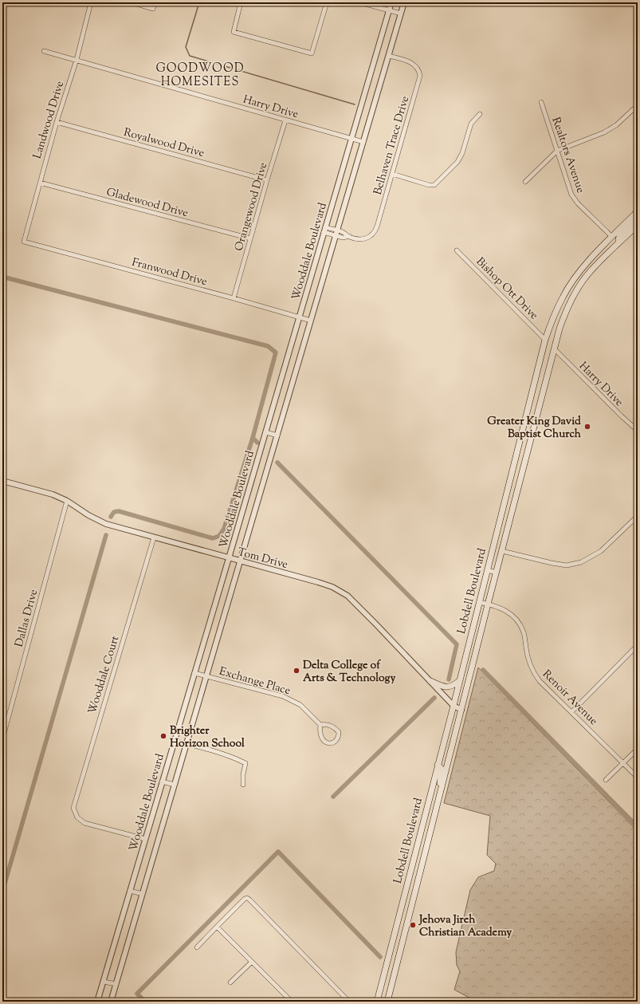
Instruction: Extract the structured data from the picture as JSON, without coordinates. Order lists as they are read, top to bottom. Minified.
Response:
{"streets":{"main road":["Lobdell Boulevard"],"street":["Harry Drive","Landwood Drive","Royalwood Drive","Belhaven Trace Drive","Realtors Avenue","Gladewood Drive","Orangewood Drive","Wooddale Boulevard","Franwood Drive","Bishop Ott Drive","Tom Drive","Dallas Drive","Wooddale Court","Exchange Place","Renoir Avenue"]},"crossings":[["Harry Drive","Landwood Drive"],["Harry Drive","Orangewood Drive"],["Harry Drive","Wooddale Boulevard"],["Harry Drive","Lobdell Boulevard"],["Landwood Drive","Royalwood Drive"],["Landwood Drive","Gladewood Drive"],["Landwood Drive","Franwood Drive"],["Royalwood Drive","Orangewood Drive"],["Belhaven Trace Drive","Wooddale Boulevard"],["Realtors Avenue","Lobdell Boulevard"],["Gladewood Drive","Orangewood Drive"],["Orangewood Drive","Franwood Drive"],["Wooddale Boulevard","Franwood Drive"],["Wooddale Boulevard","Tom Drive"],["Wooddale Boulevard","Wooddale Court"],["Wooddale Boulevard","Exchange Place"],["Bishop Ott Drive","Lobdell Boulevard"],["Tom Drive","Lobdell Boulevard"],["Tom Drive","Dallas Drive"],["Tom Drive","Wooddale Court"],["Lobdell Boulevard","Renoir Avenue"]],"districts":["GOODWOOD HOMESITES"],"places":["Greater King David Baptist Church","Delta College of Arts & Technology","Brighter Horizon School","Jehova Jireh Christian Academy"]}
